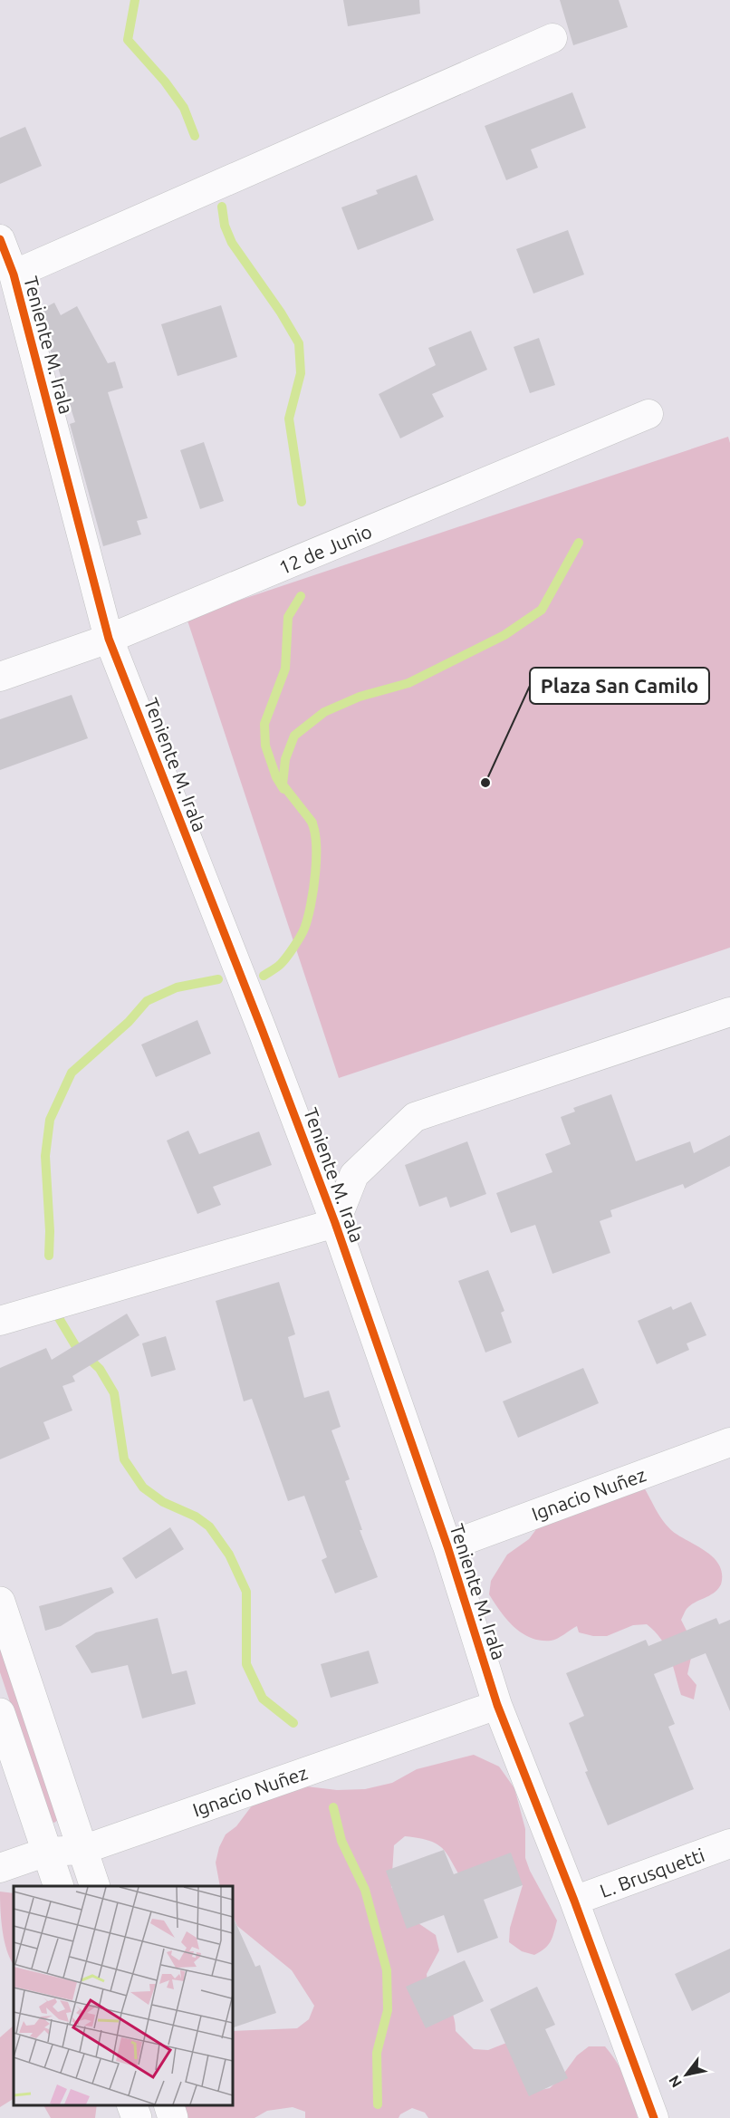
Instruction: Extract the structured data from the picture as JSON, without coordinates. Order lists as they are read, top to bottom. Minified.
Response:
{"streets":{"street":["Teniente M. Irala","12 de Junio","Ignacio Nuñez","L. Brusquetti"]},"crossings":[["Teniente M. Irala","12 de Junio"],["Teniente M. Irala","Ignacio Nuñez"],["Teniente M. Irala","L. Brusquetti"]],"places":["Plaza San Camilo"],"north":"bottom left"}
